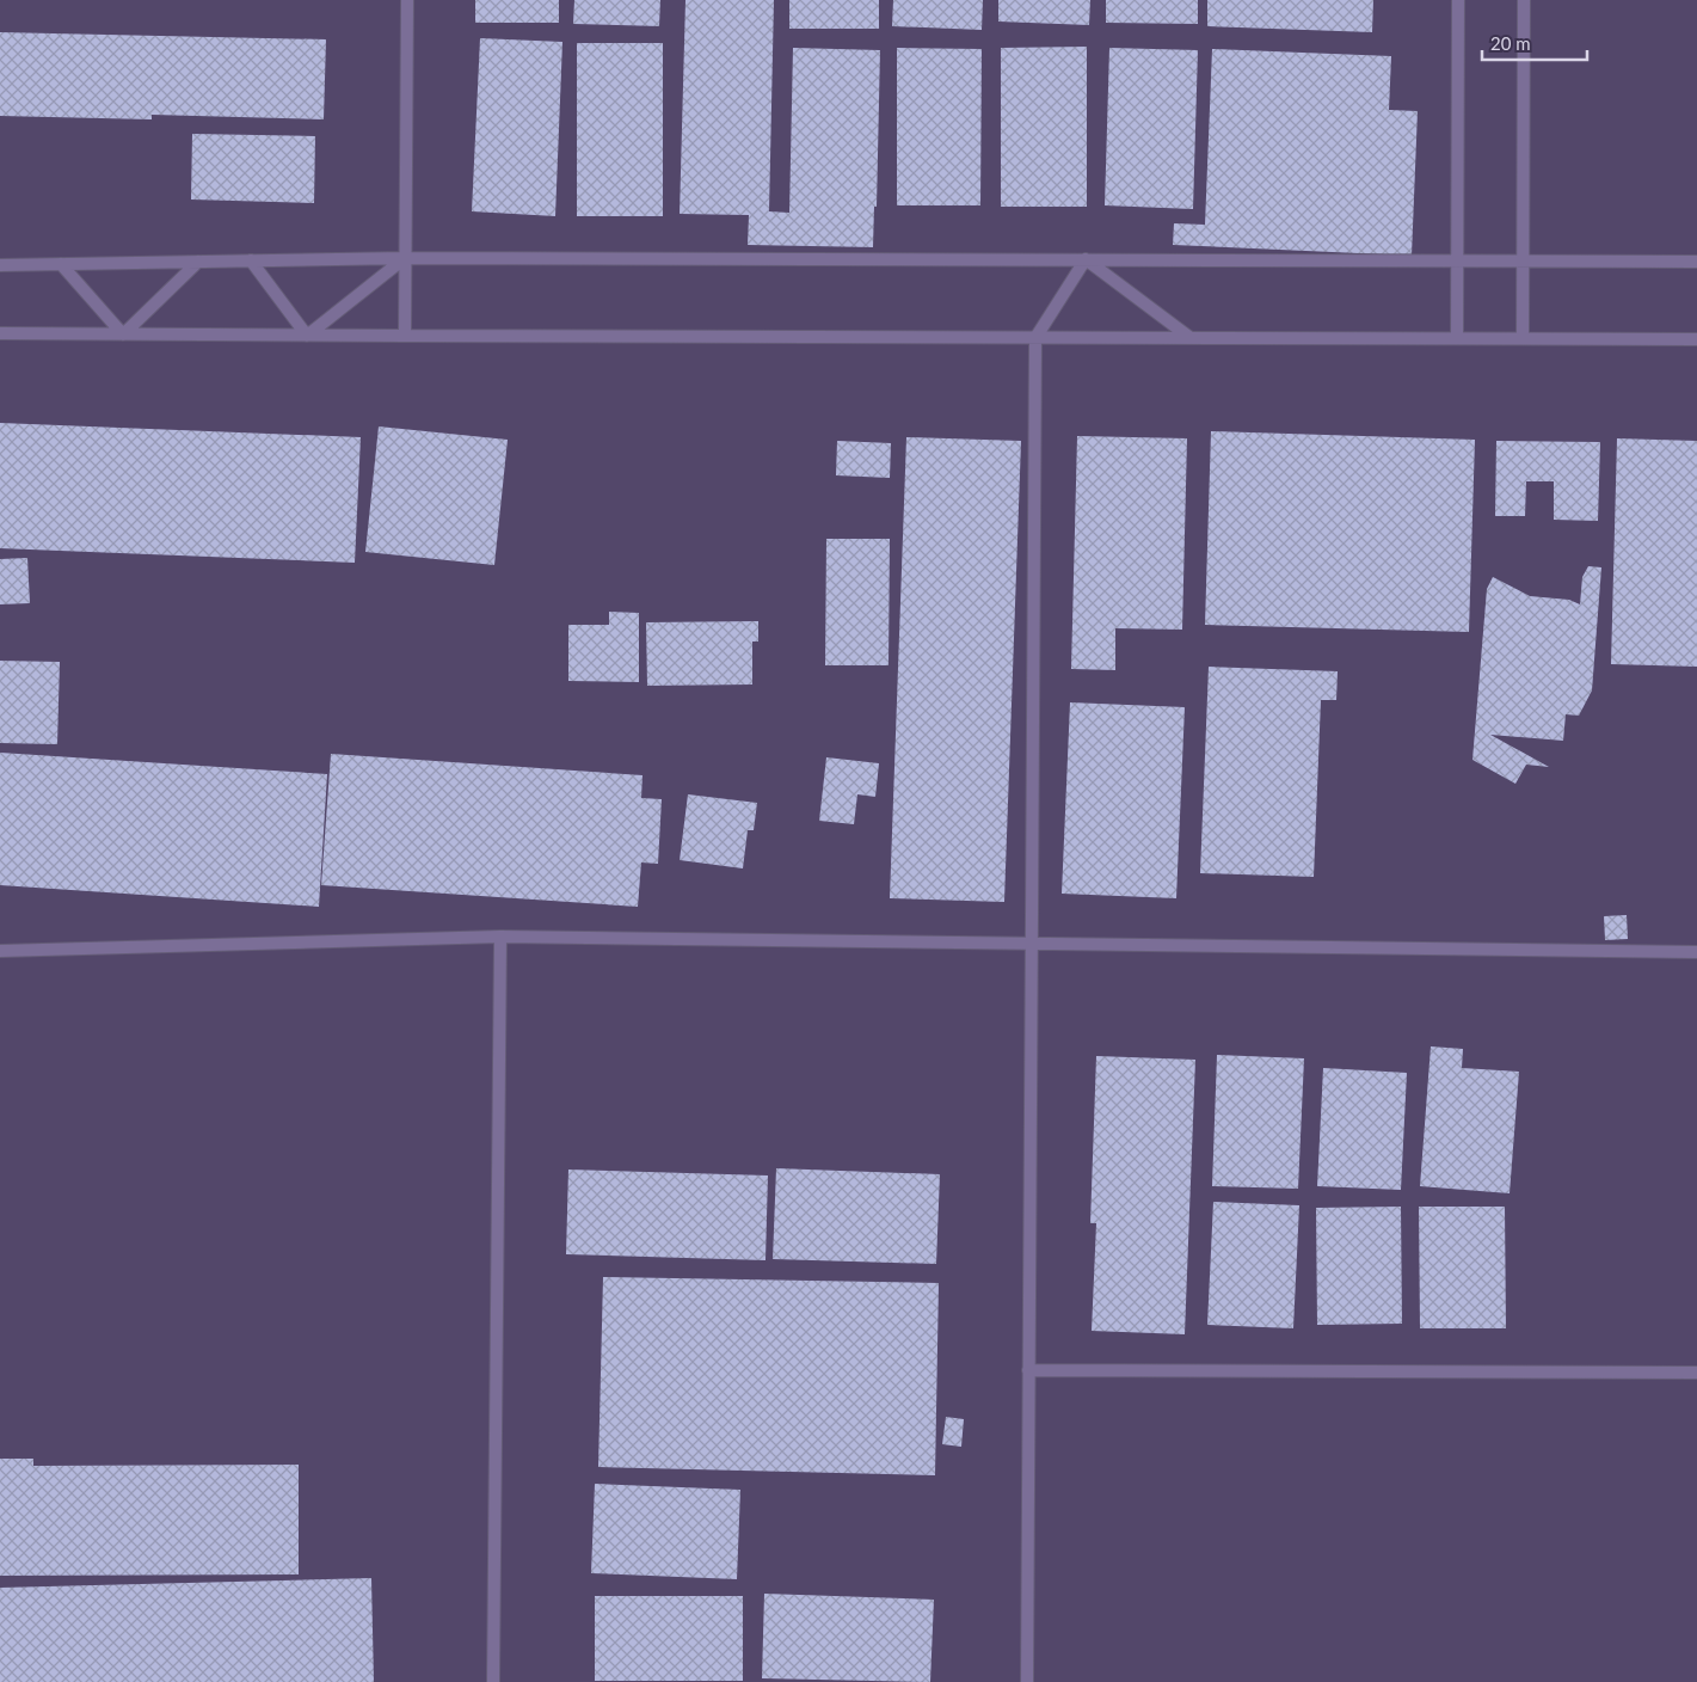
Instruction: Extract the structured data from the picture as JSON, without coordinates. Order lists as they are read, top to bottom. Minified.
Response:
{"scale_bar":"20 m"}
